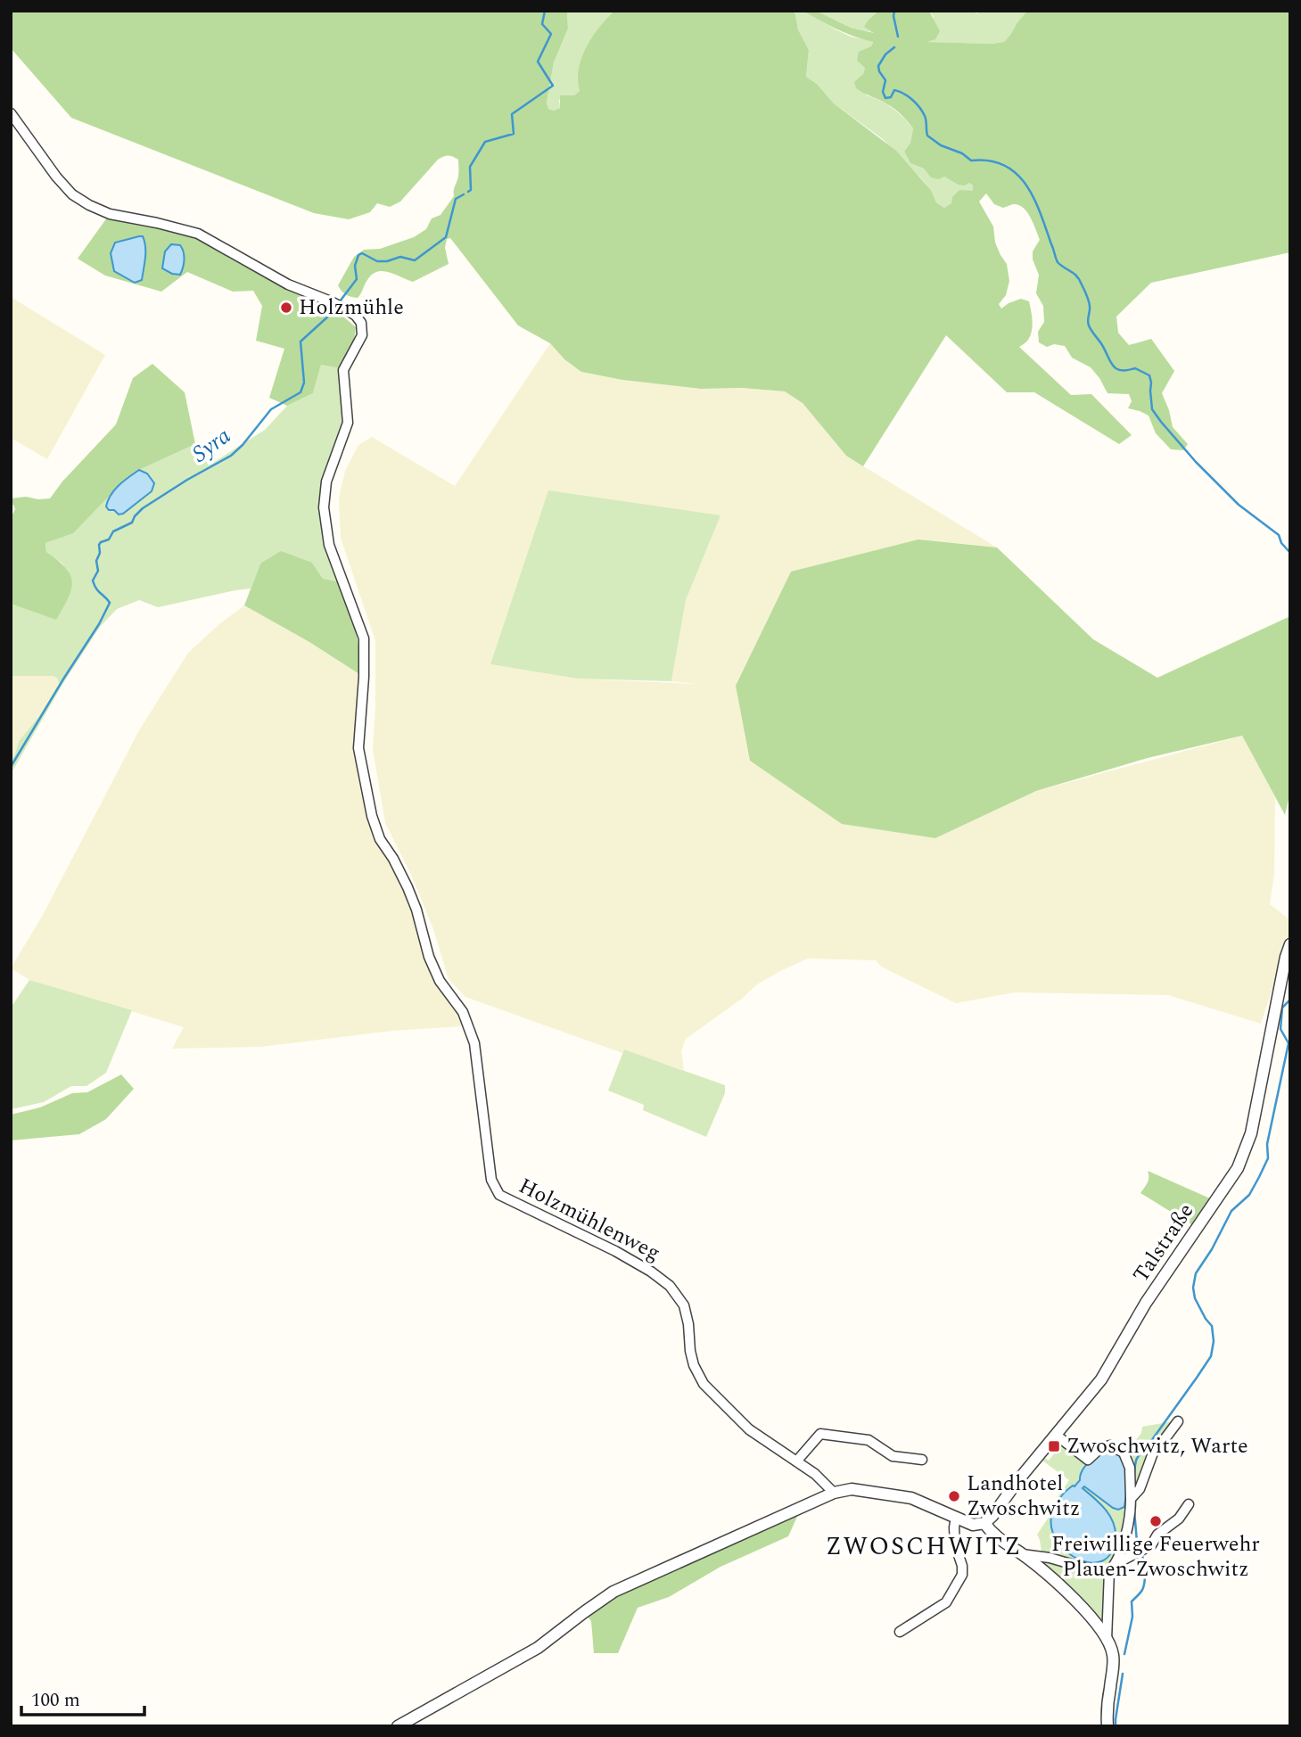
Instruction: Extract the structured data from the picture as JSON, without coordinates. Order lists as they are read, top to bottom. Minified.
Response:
{"streets":{"street":["Holzmühlenweg","Talstraße"]},"districts":["ZWOSCHWITZ"],"water":["Syra"],"places":{"other":["Holzmühle","Landhotel Zwoschwitz","Freiwillige Feuerwehr Plauen-Zwoschwitz"],"transit":["Zwoschwitz, Warte"]},"scale_bar":"100 m"}
